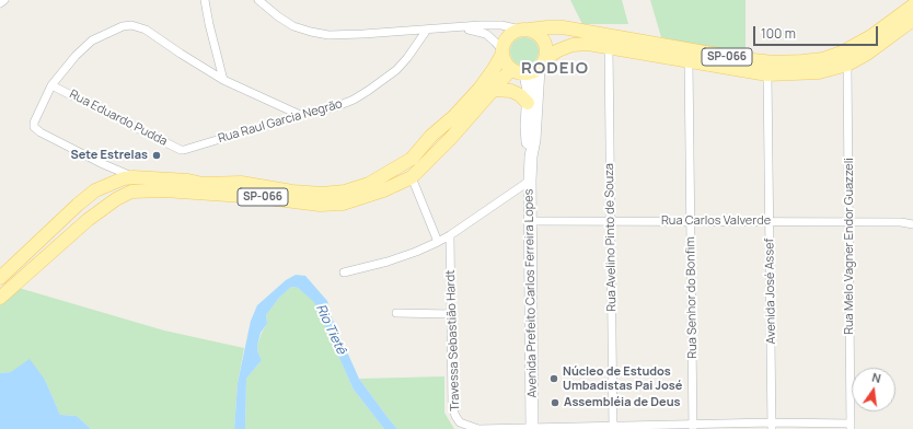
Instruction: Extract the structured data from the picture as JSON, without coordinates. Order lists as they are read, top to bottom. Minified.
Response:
{"streets":{"main road":["SP-066","Avenida Prefeito Carlos Ferreira Lopes"],"street":["Rua Eduardo Pudda","Rua Raul Garcia Negrão","Rua Carlos Valverde","Rua Avelino Pinto de Souza","Rua Melo Vagner Endor Guazzeli","Avenida José Assef","Rua Senhor do Bonfim","Travessa Sebastião Hardt"]},"crossings":[["SP-066","Rua Avelino Pinto de Souza"],["SP-066","Rua Melo Vagner Endor Guazzeli"],["SP-066","Avenida José Assef"],["SP-066","Avenida Prefeito Carlos Ferreira Lopes"],["SP-066","Rua Senhor do Bonfim"],["Rua Eduardo Pudda","Rua Raul Garcia Negrão"],["Rua Carlos Valverde","Rua Avelino Pinto de Souza"],["Rua Carlos Valverde","Rua Melo Vagner Endor Guazzeli"],["Rua Carlos Valverde","Avenida José Assef"],["Rua Carlos Valverde","Avenida Prefeito Carlos Ferreira Lopes"],["Rua Carlos Valverde","Rua Senhor do Bonfim"],["Rua Avelino Pinto de Souza","Travessa Sebastião Hardt"],["Rua Melo Vagner Endor Guazzeli","Travessa Sebastião Hardt"],["Avenida José Assef","Travessa Sebastião Hardt"],["Avenida Prefeito Carlos Ferreira Lopes","Travessa Sebastião Hardt"],["Rua Senhor do Bonfim","Travessa Sebastião Hardt"]],"districts":["RODEIO"],"water":["Rio Tietê"],"places":["Sete Estrelas","Núcleo de Estudos Umbadistas Pai José","Assembléia de Deus"],"scale_bar":"100 m","north":"top"}
